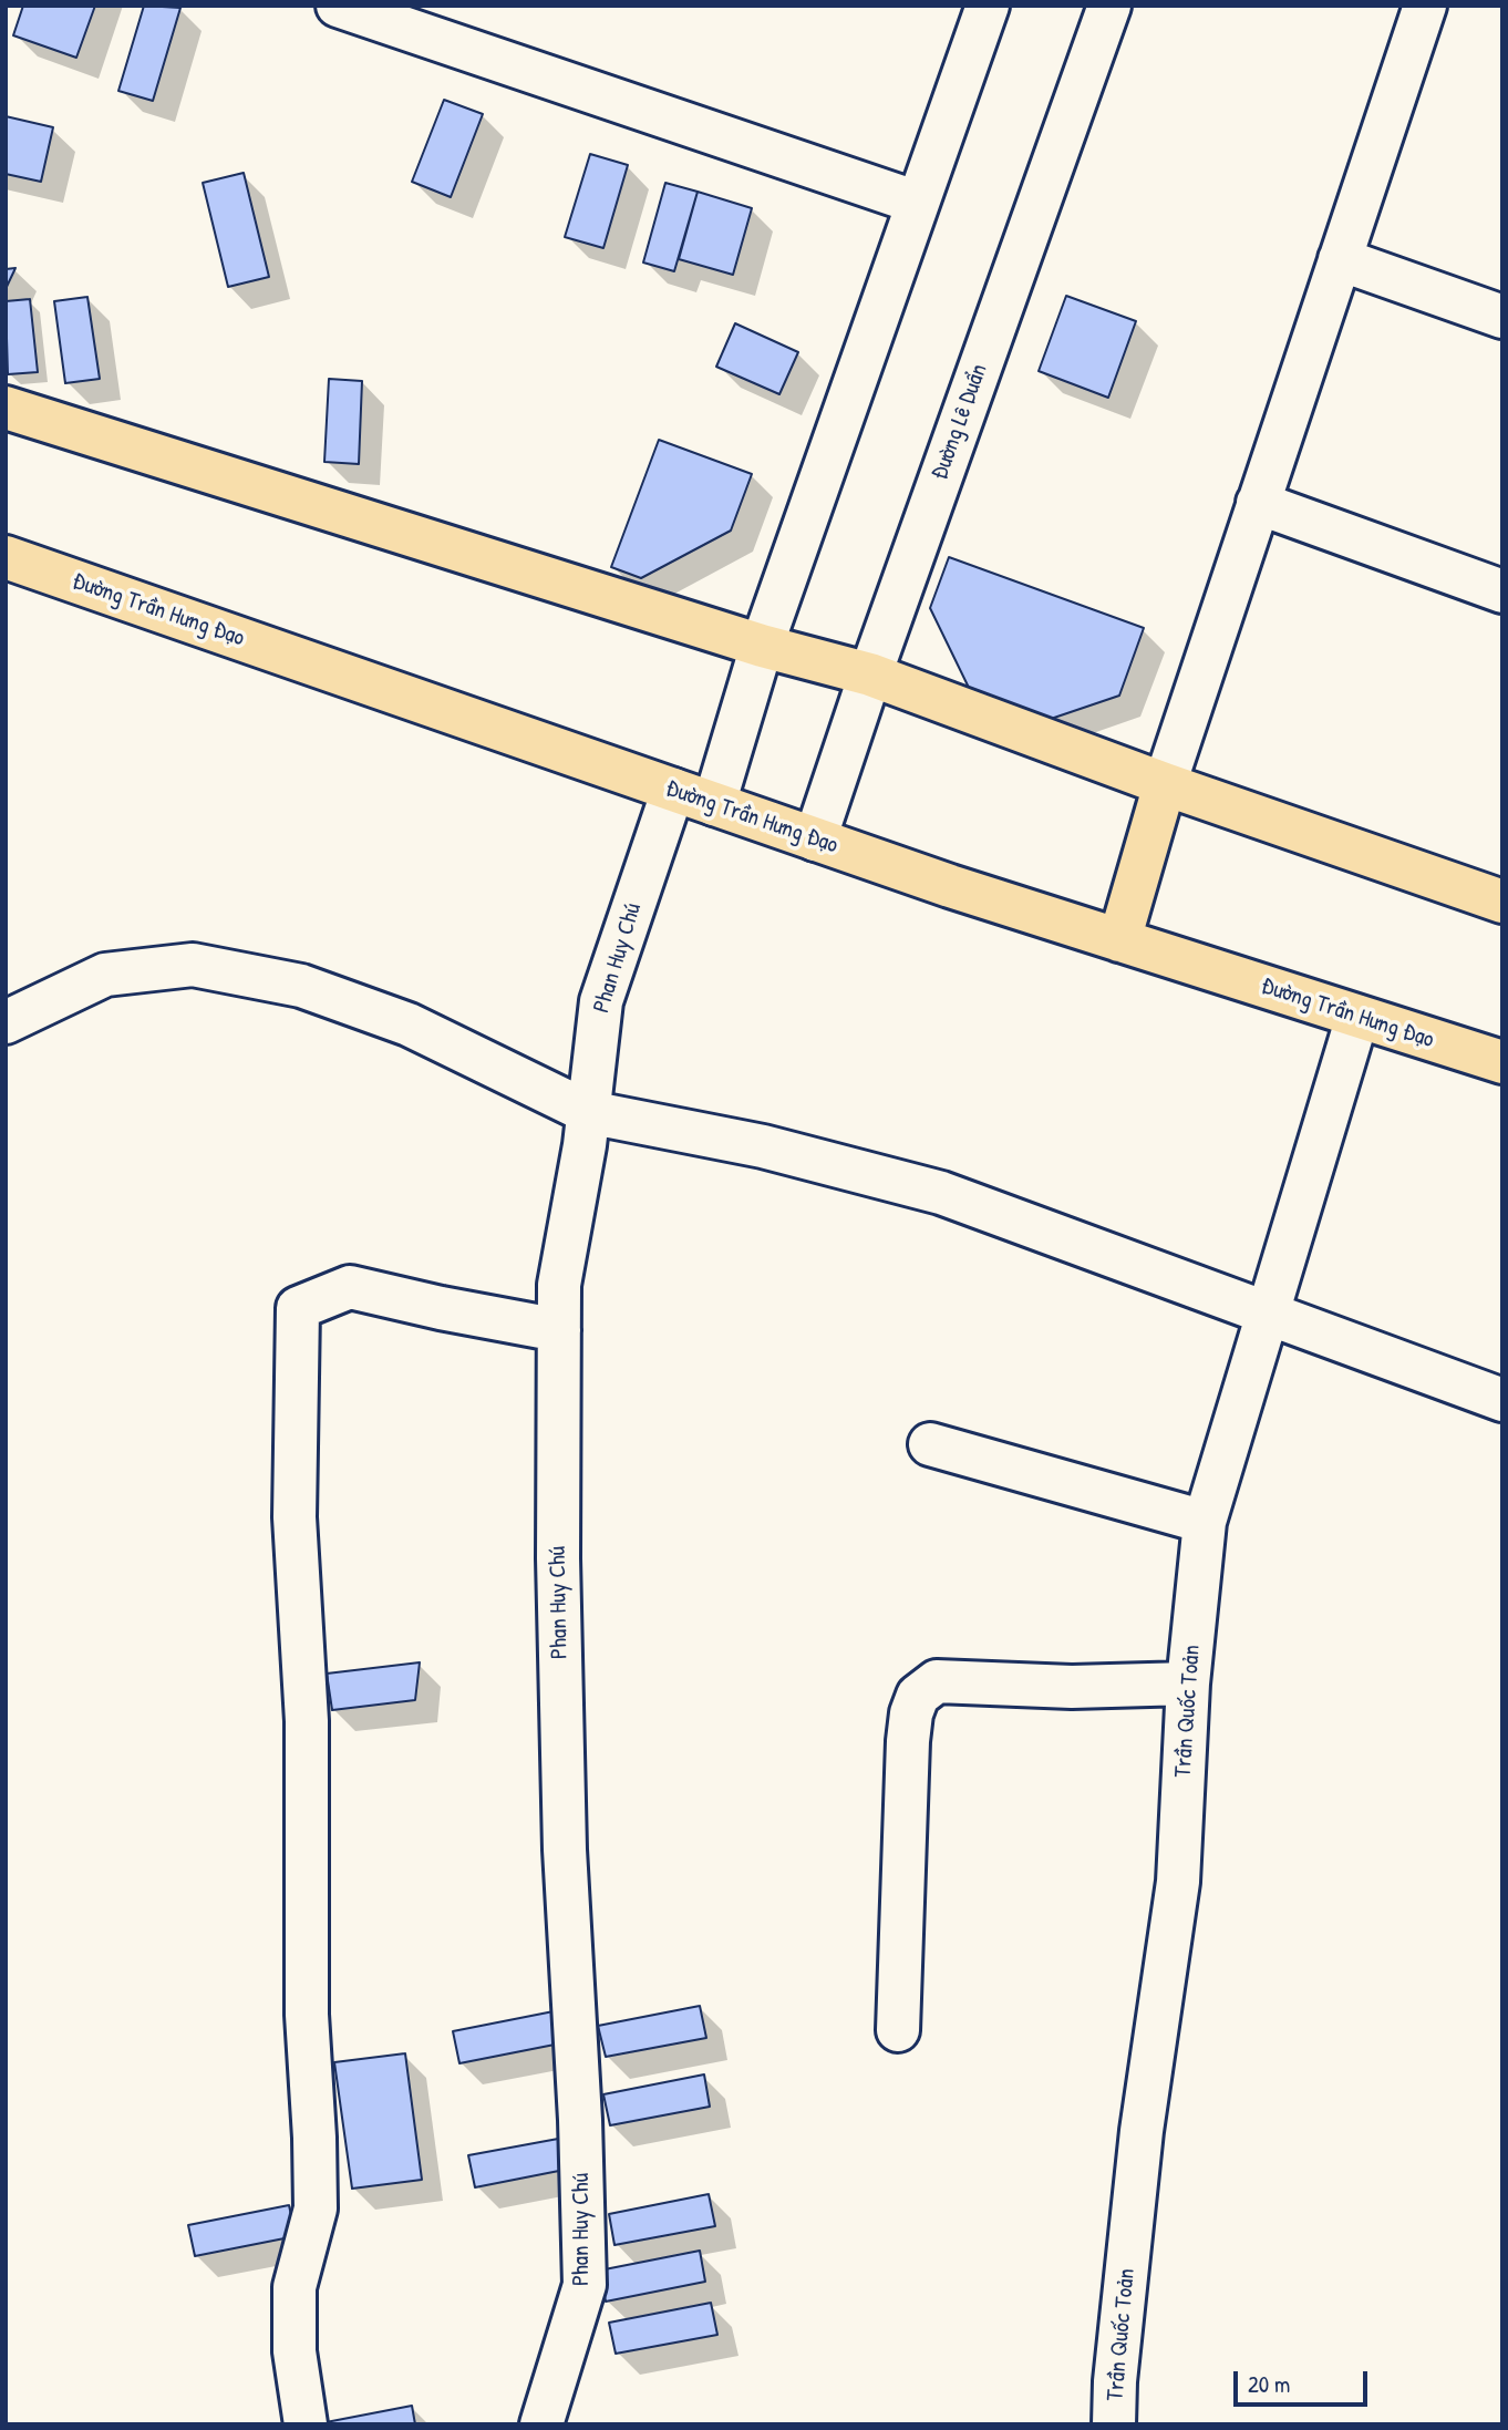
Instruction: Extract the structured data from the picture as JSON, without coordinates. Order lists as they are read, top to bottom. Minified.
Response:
{"streets":{"main road":["Đường Trần Hưng Đạo"],"street":["Đường Lê Duẩn","Phan Huy Chú","Trần Quốc Toản"]},"crossings":[["Đường Lê Duẩn","Đường Trần Hưng Đạo"],["Đường Trần Hưng Đạo","Phan Huy Chú"],["Đường Trần Hưng Đạo","Trần Quốc Toản"]],"scale_bar":"20 m"}
